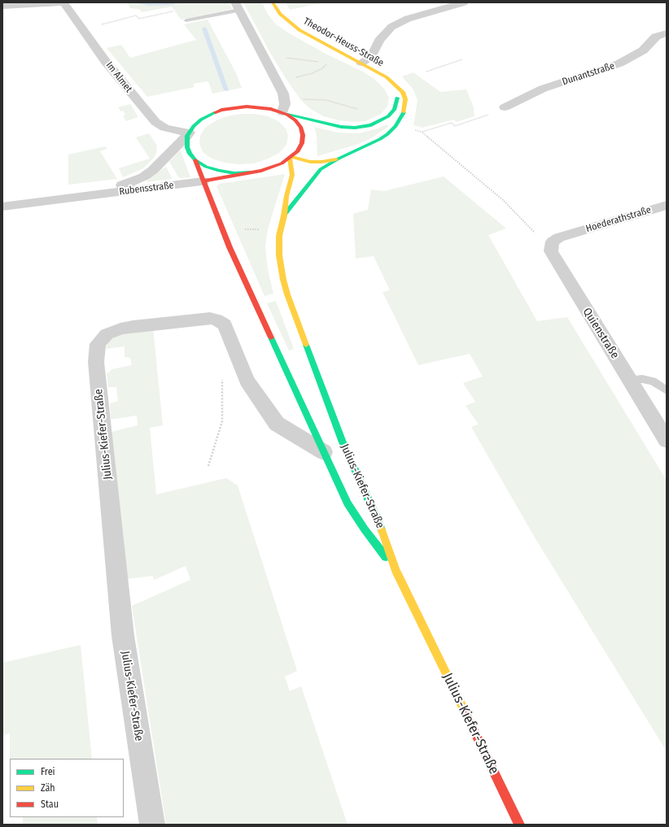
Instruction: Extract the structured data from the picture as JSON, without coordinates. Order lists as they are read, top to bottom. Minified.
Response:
{"streets":{"street":["Theodor-Heuss-Straße","Dunantstraße","Im Almet","Rubensstraße","Hoederathstraße","Quienstraße","Julius-Kiefer-Straße"]},"crossings":[["Theodor-Heuss-Straße","Julius-Kiefer-Straße"],["Im Almet","Rubensstraße"],["Im Almet","Julius-Kiefer-Straße"],["Rubensstraße","Julius-Kiefer-Straße"],["Hoederathstraße","Quienstraße"]],"legend":["Frei","Zäh","Stau"]}
